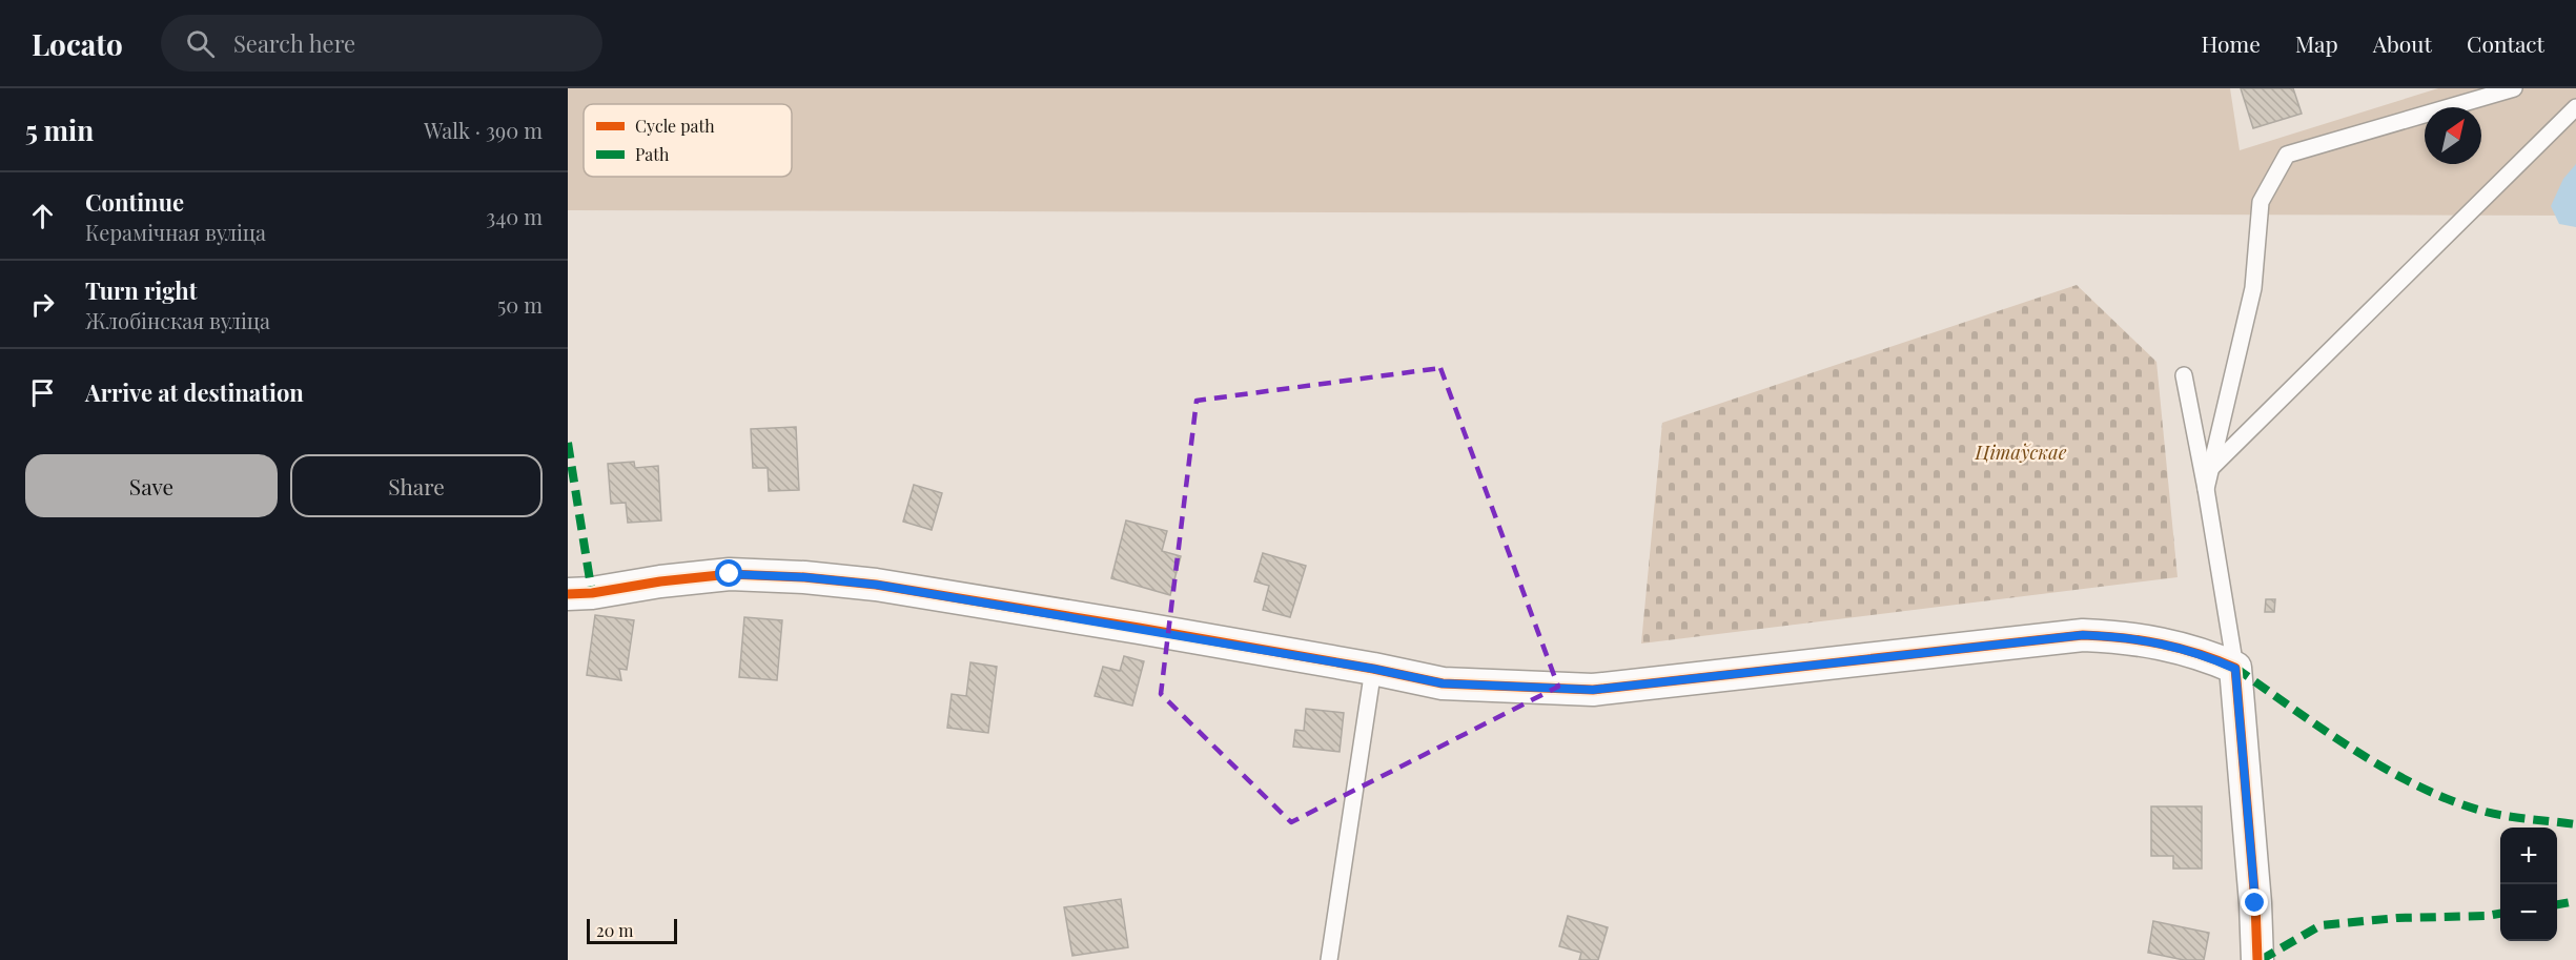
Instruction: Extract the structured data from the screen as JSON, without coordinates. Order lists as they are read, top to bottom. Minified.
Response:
{"parks":["Цітаўскае"],"legend":["Cycle path","Path"],"scale_bar":"20 m","north":"top right","page":{"header":"Locato","search":"Search here","nav":["Home","Map","About","Contact"],"heading":["5 min","Walk · 390 m"],"list":[["Continue","Керамічная вуліца","340 m"],["Turn right","Жлобінская вуліца","50 m"],"Arrive at destination"],"buttons":["Save","Share"],"map_buttons":["+","−"],"scale":"20 m"}}
